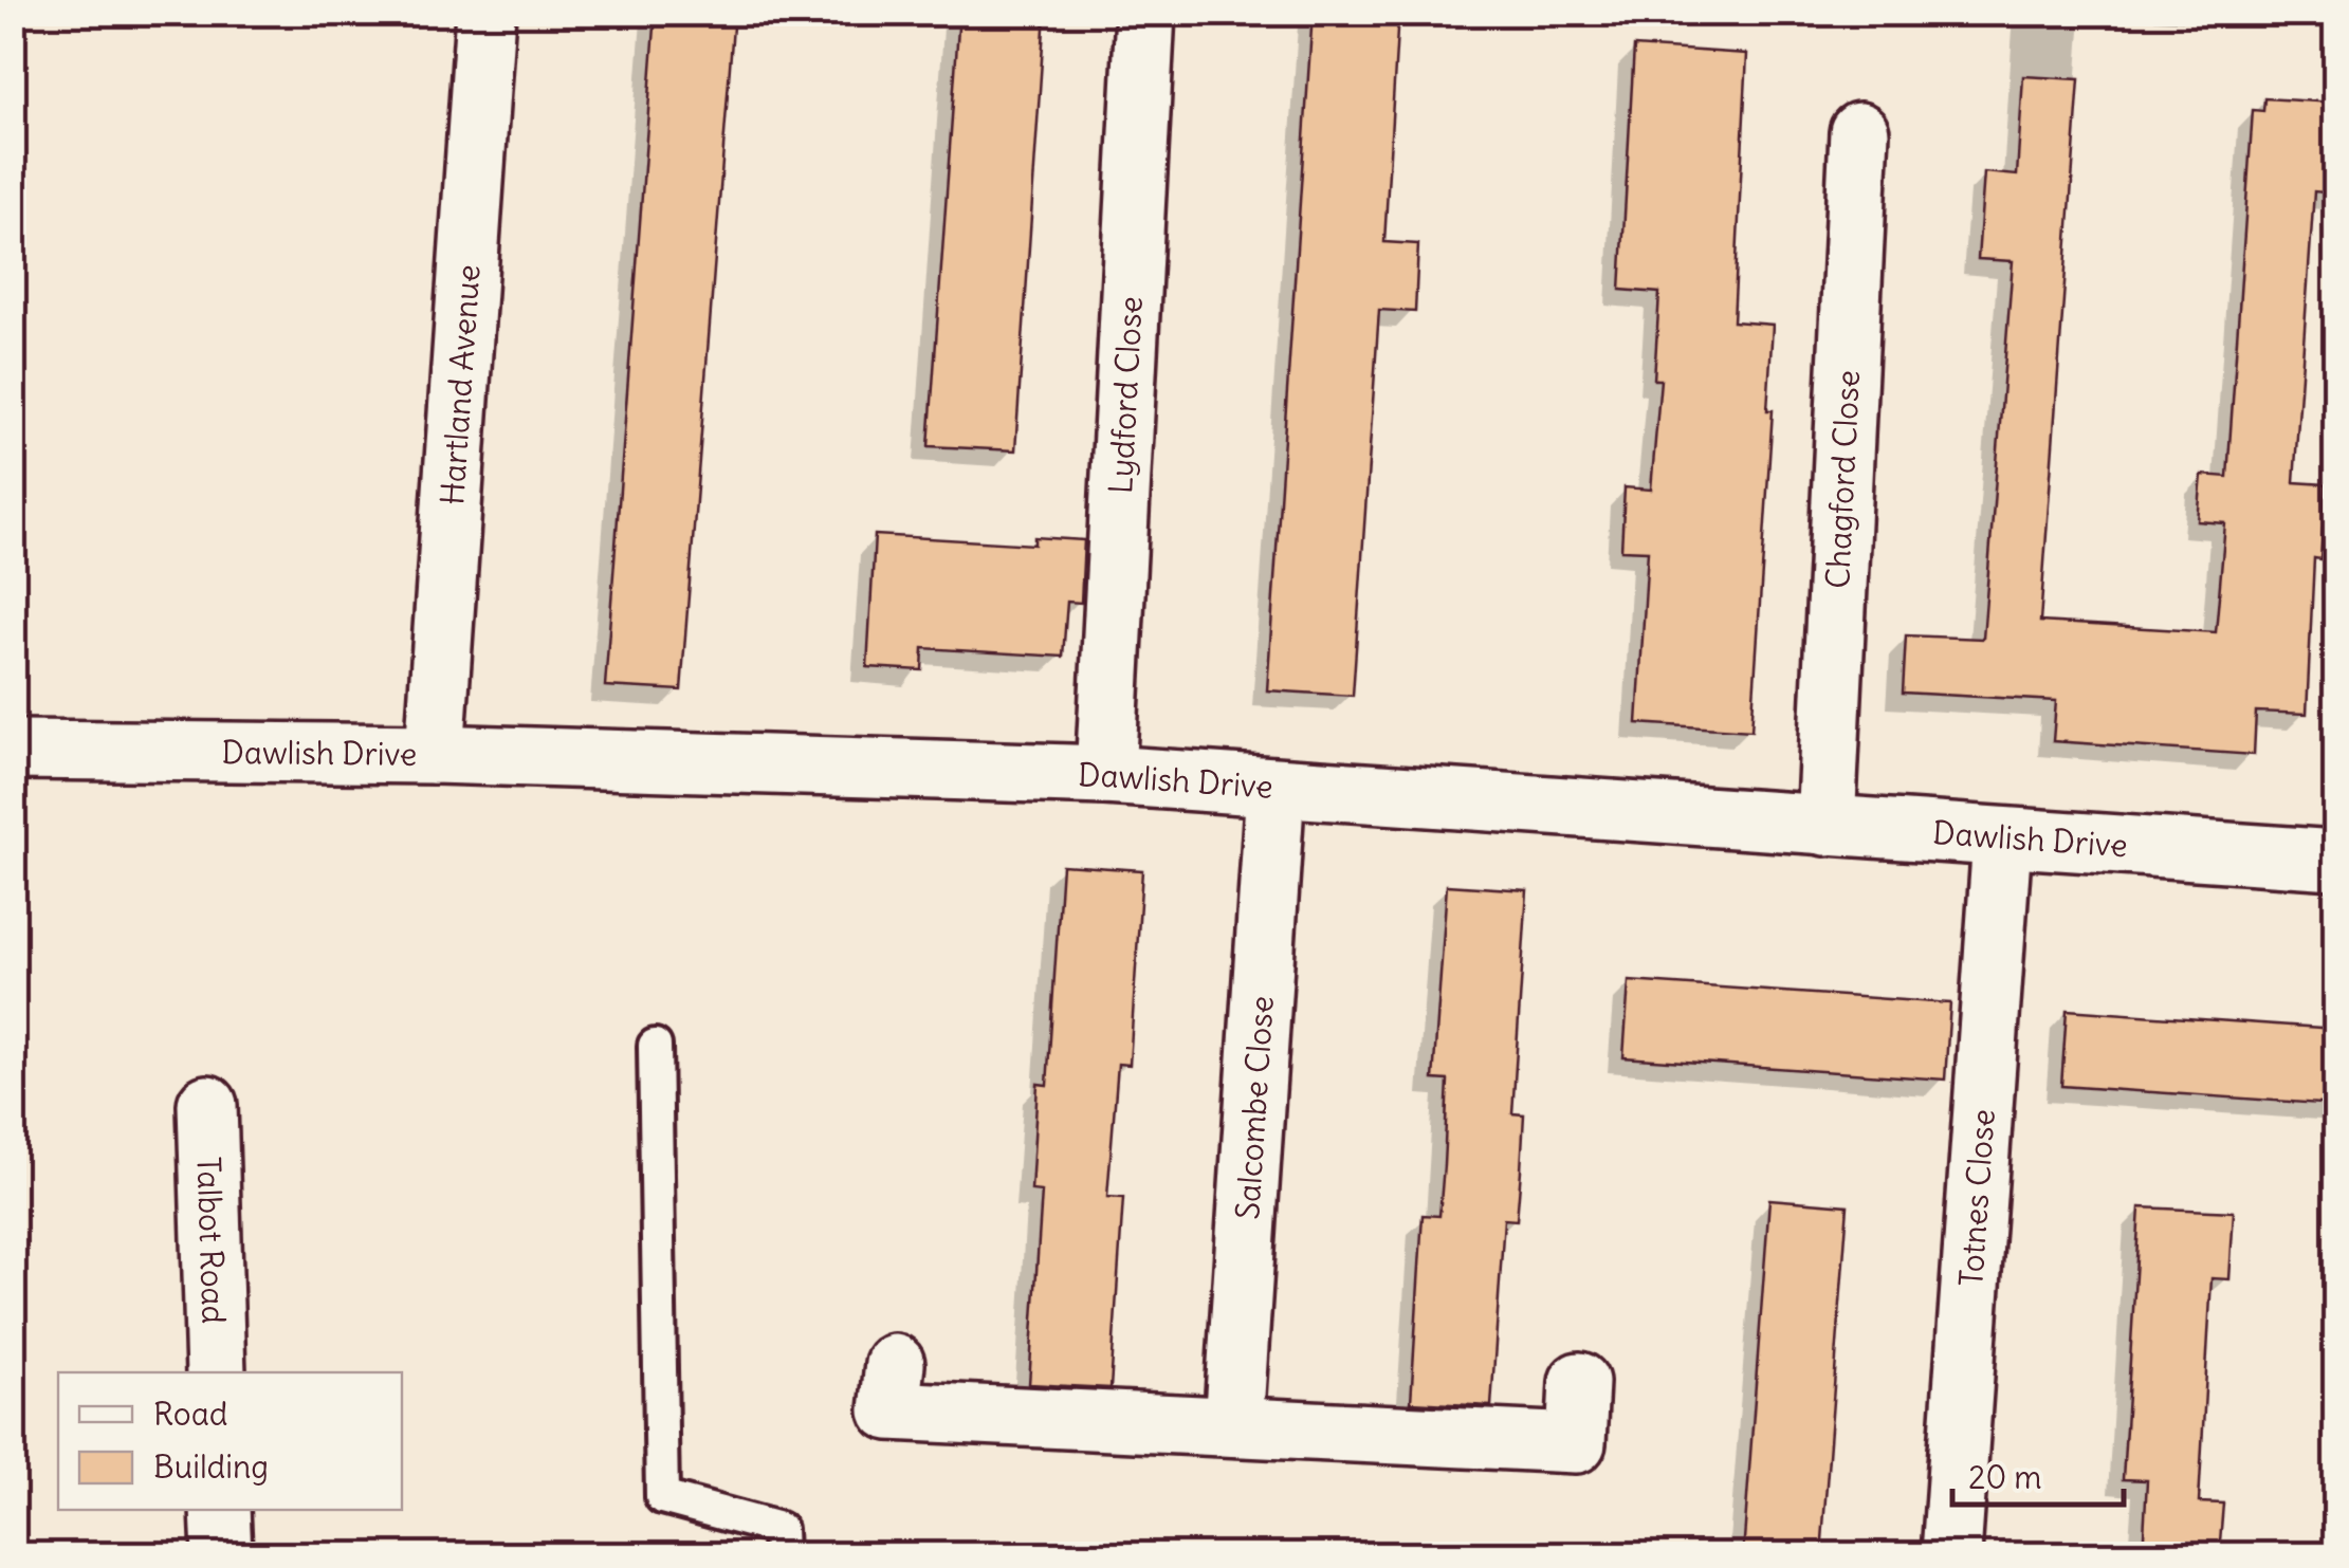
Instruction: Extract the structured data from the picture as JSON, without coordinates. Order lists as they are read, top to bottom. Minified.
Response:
{"streets":{"street":["Hartland Avenue","Lydford Close","Chagford Close","Dawlish Drive","Salcombe Close","Totnes Close","Talbot Road"]},"crossings":[["Hartland Avenue","Dawlish Drive"],["Lydford Close","Dawlish Drive"],["Chagford Close","Dawlish Drive"],["Dawlish Drive","Salcombe Close"],["Dawlish Drive","Totnes Close"]],"legend":["Road","Building"],"scale_bar":"20 m"}
